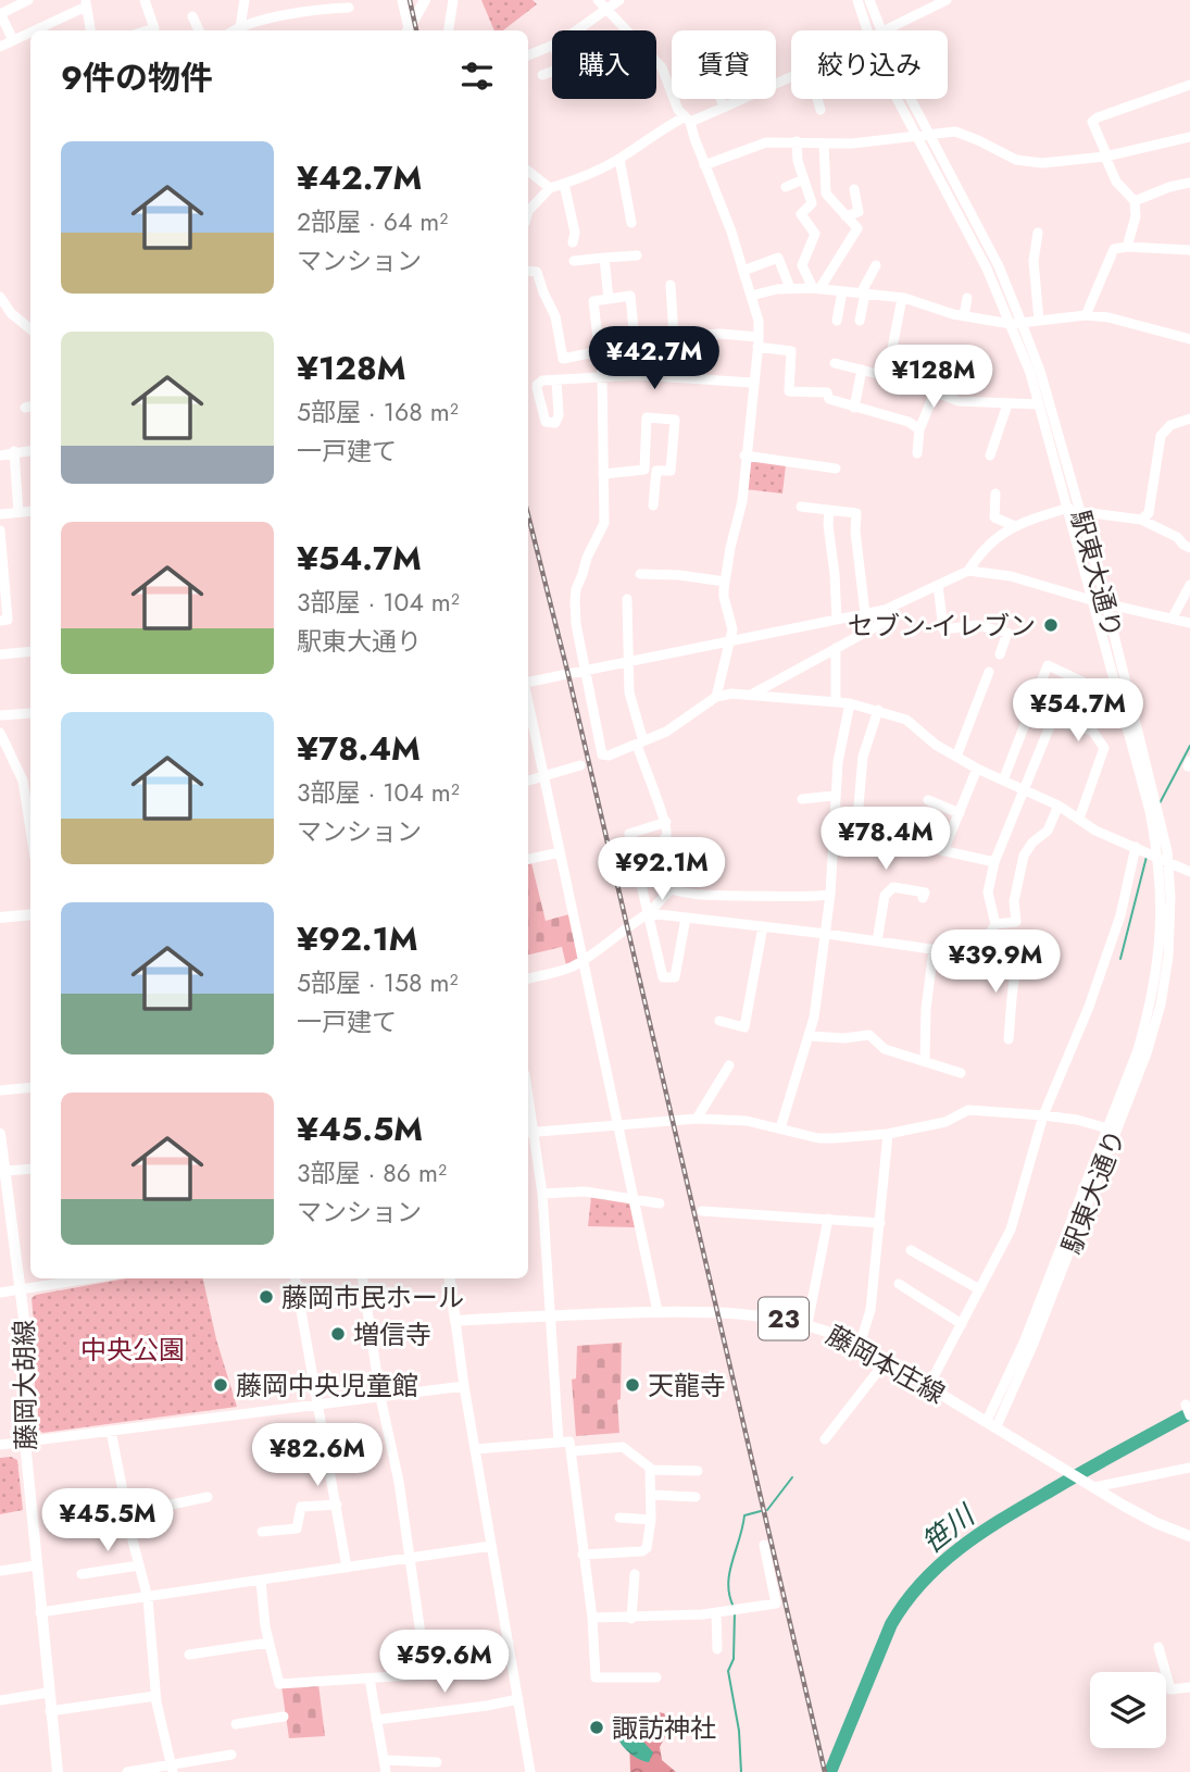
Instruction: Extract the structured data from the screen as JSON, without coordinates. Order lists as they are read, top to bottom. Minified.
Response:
{"streets":{"main road":["23","藤岡本庄線","藤岡大胡線"],"street":["駅東大通り"]},"crossings":[["駅東大通り","藤岡本庄線"]],"water":["笹川"],"parks":["中央公園"],"places":["セブン-イレブン","藤岡市民ホール","増信寺","藤岡中央児童館","天龍寺","諏訪神社"],"page":{"chip":["購入","賃貸","絞り込み"],"heading":"9件の物件","list":[{"name":"¥42.7M","note":"2部屋 · 64 m² · マンション"},{"name":"¥128M","note":"5部屋 · 168 m² · 一戸建て"},{"name":"¥54.7M","note":"3部屋 · 104 m² · 駅東大通り"},{"name":"¥78.4M","note":"3部屋 · 104 m² · マンション"},{"name":"¥92.1M","note":"5部屋 · 158 m² · 一戸建て"},{"name":"¥45.5M","note":"3部屋 · 86 m² · マンション"}],"price":["¥42.7M","¥128M","¥54.7M","¥78.4M","¥92.1M","¥39.9M","¥82.6M","¥45.5M","¥59.6M"]}}
